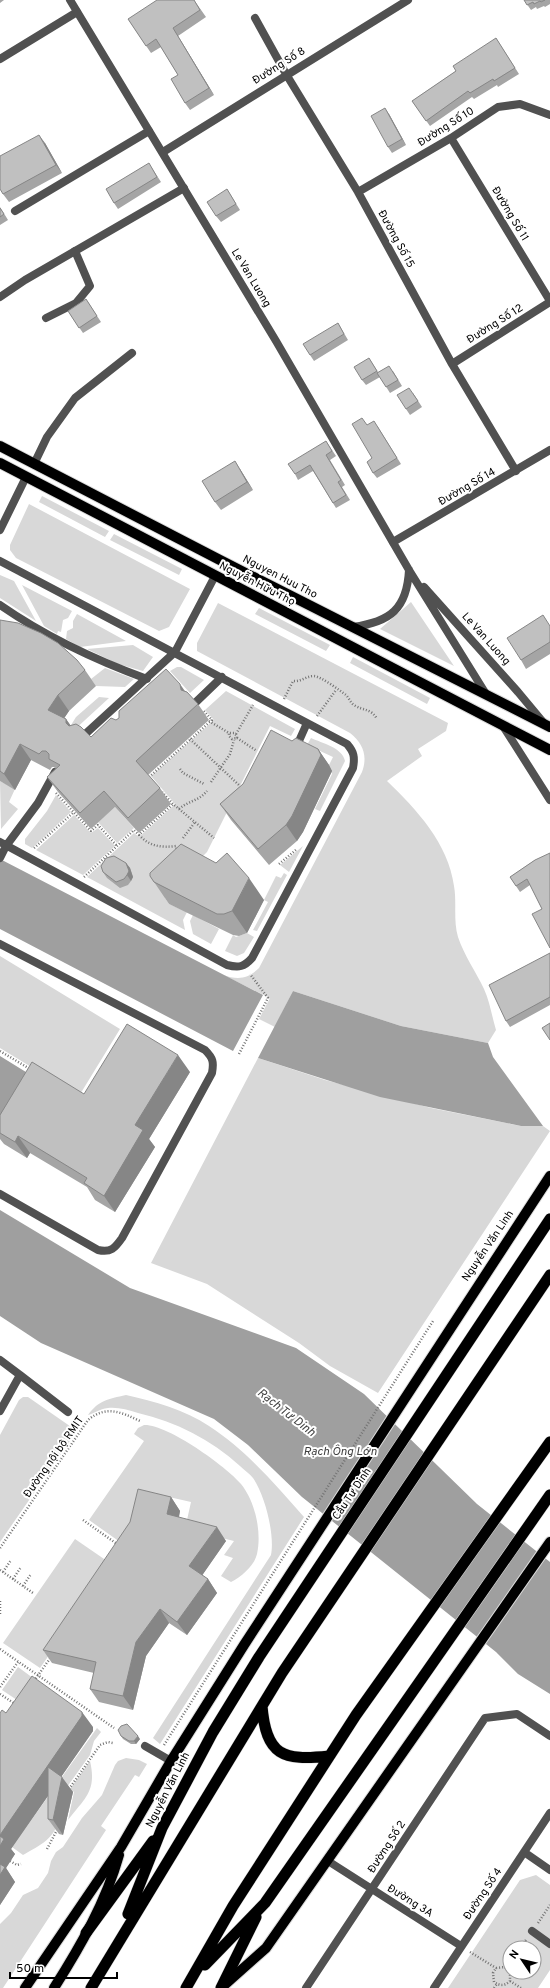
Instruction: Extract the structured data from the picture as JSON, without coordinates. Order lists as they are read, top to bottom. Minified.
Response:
{"streets":{"highway":["Nguyễn Văn Linh","Cầu Tư Dinh"],"main road":["Nguyen Huu Tho","Nguyễn Hữu Thọ"],"street":["Đường Số 8","Đường Số 10","Đường Số 11","Đường Số 15","Le Van Luong","Đường Số 12","Đường Số 14","Đường Số 2","Đường Số 4","Đường 3A"],"path":["Đường nội bộ RMIT"]},"crossings":[["Đường Số 8","Đường Số 15"],["Đường Số 8","Le Van Luong"],["Đường Số 10","Đường Số 11"],["Đường Số 10","Đường Số 15"],["Đường Số 11","Đường Số 12"],["Đường Số 15","Đường Số 12"],["Đường Số 15","Đường Số 14"],["Le Van Luong","Đường Số 14"],["Le Van Luong","Nguyen Huu Tho"],["Nguyễn Văn Linh","Cầu Tư Dinh"],["Đường Số 2","Đường 3A"],["Đường Số 4","Đường 3A"]],"water":["Rạch Tư Dinh","Rạch Ông Lớn"],"scale_bar":"50 m","north":"top left"}
